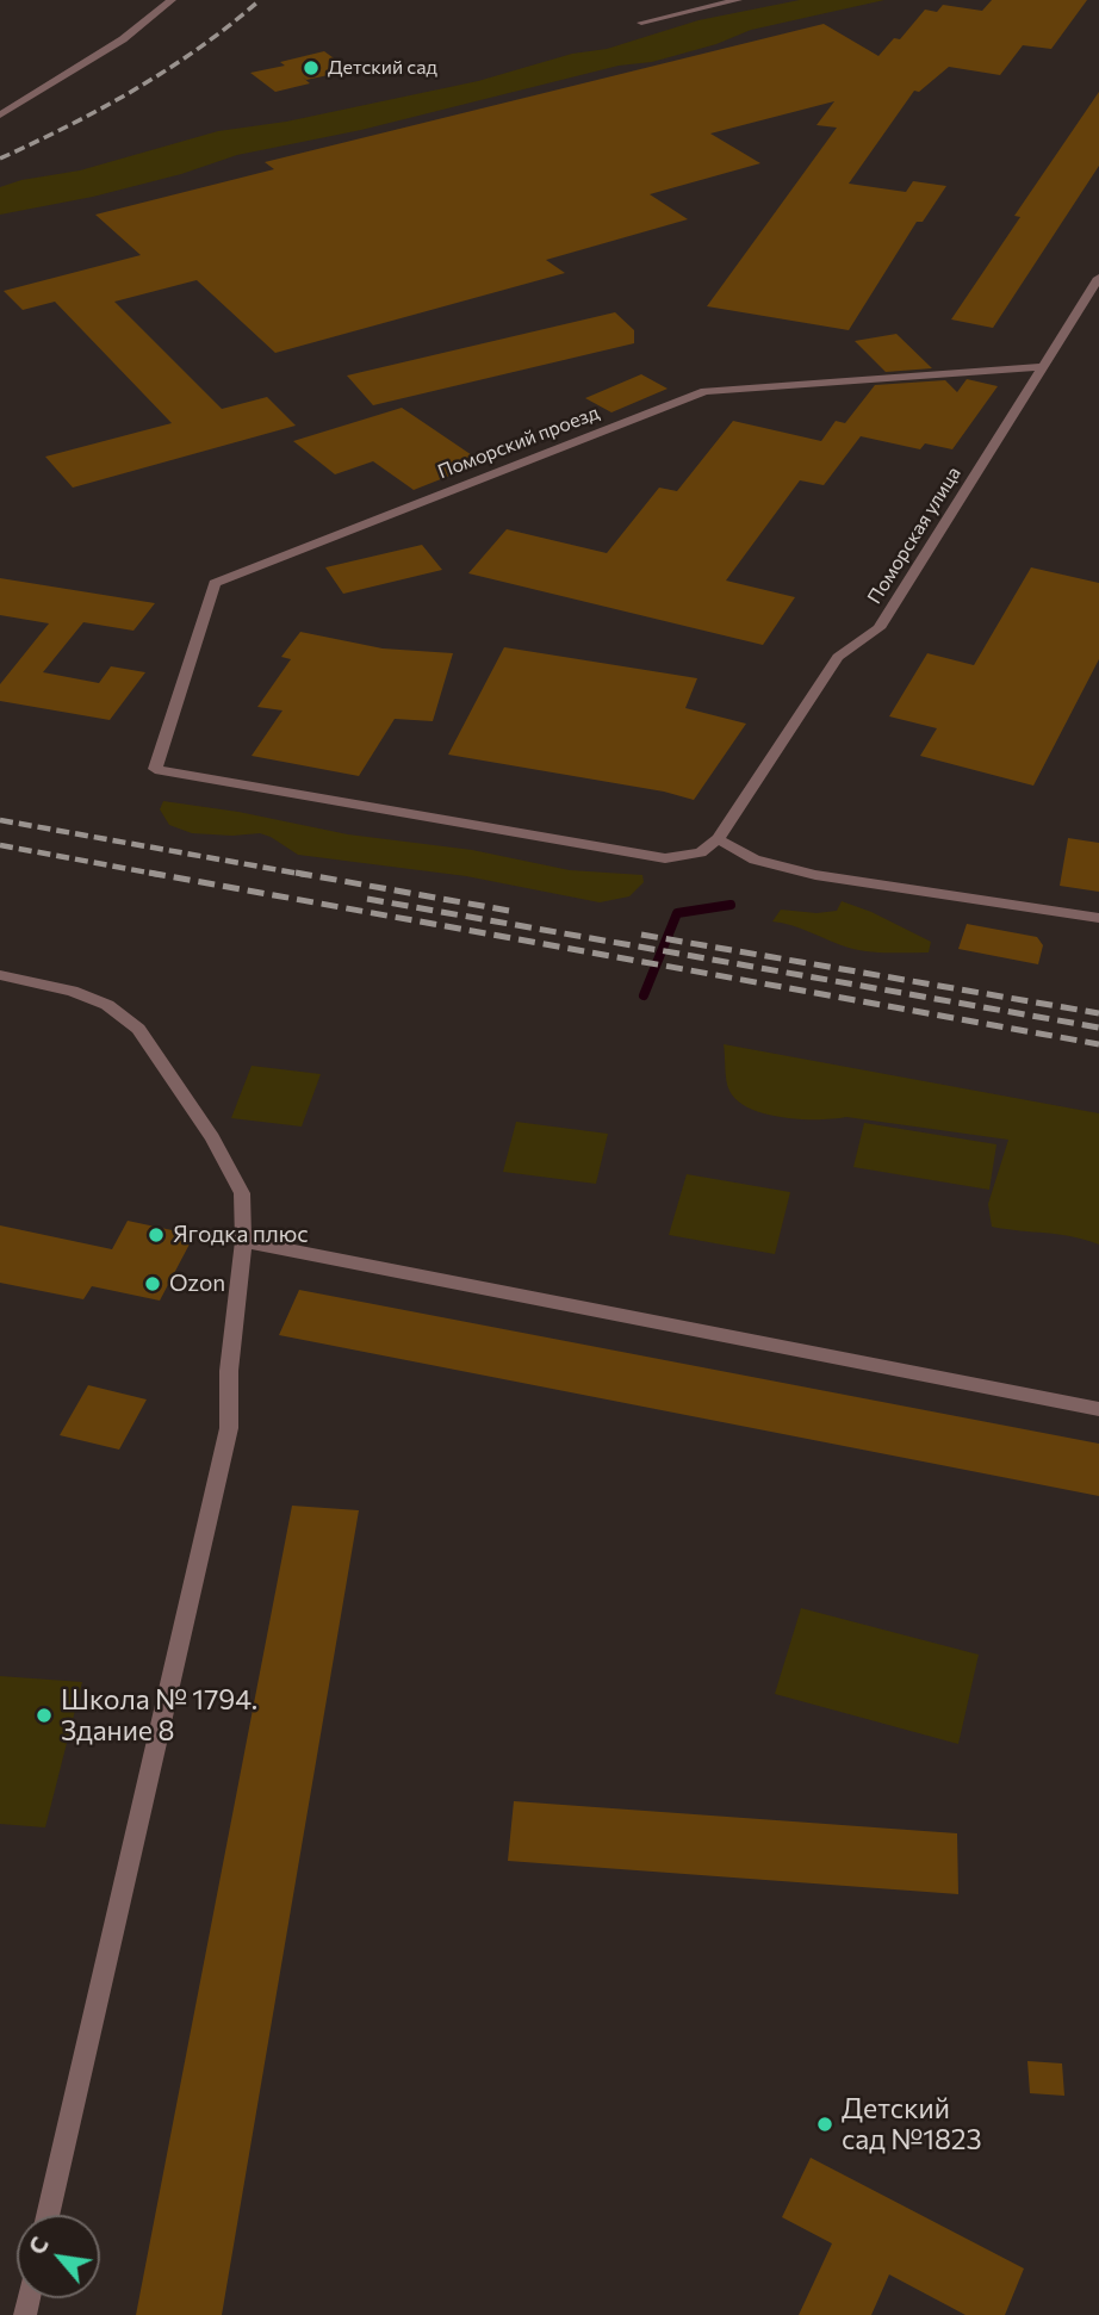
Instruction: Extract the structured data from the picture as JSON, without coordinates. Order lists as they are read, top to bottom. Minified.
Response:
{"streets":{"street":["Поморский проезд","Поморская улица"]},"crossings":[["Поморский проезд","Поморская улица"]],"places":["Детский сад","Ягодка плюс","Ozon","Школа № 1794. Здание 8","Детский сад №1823"],"north":"top left"}
